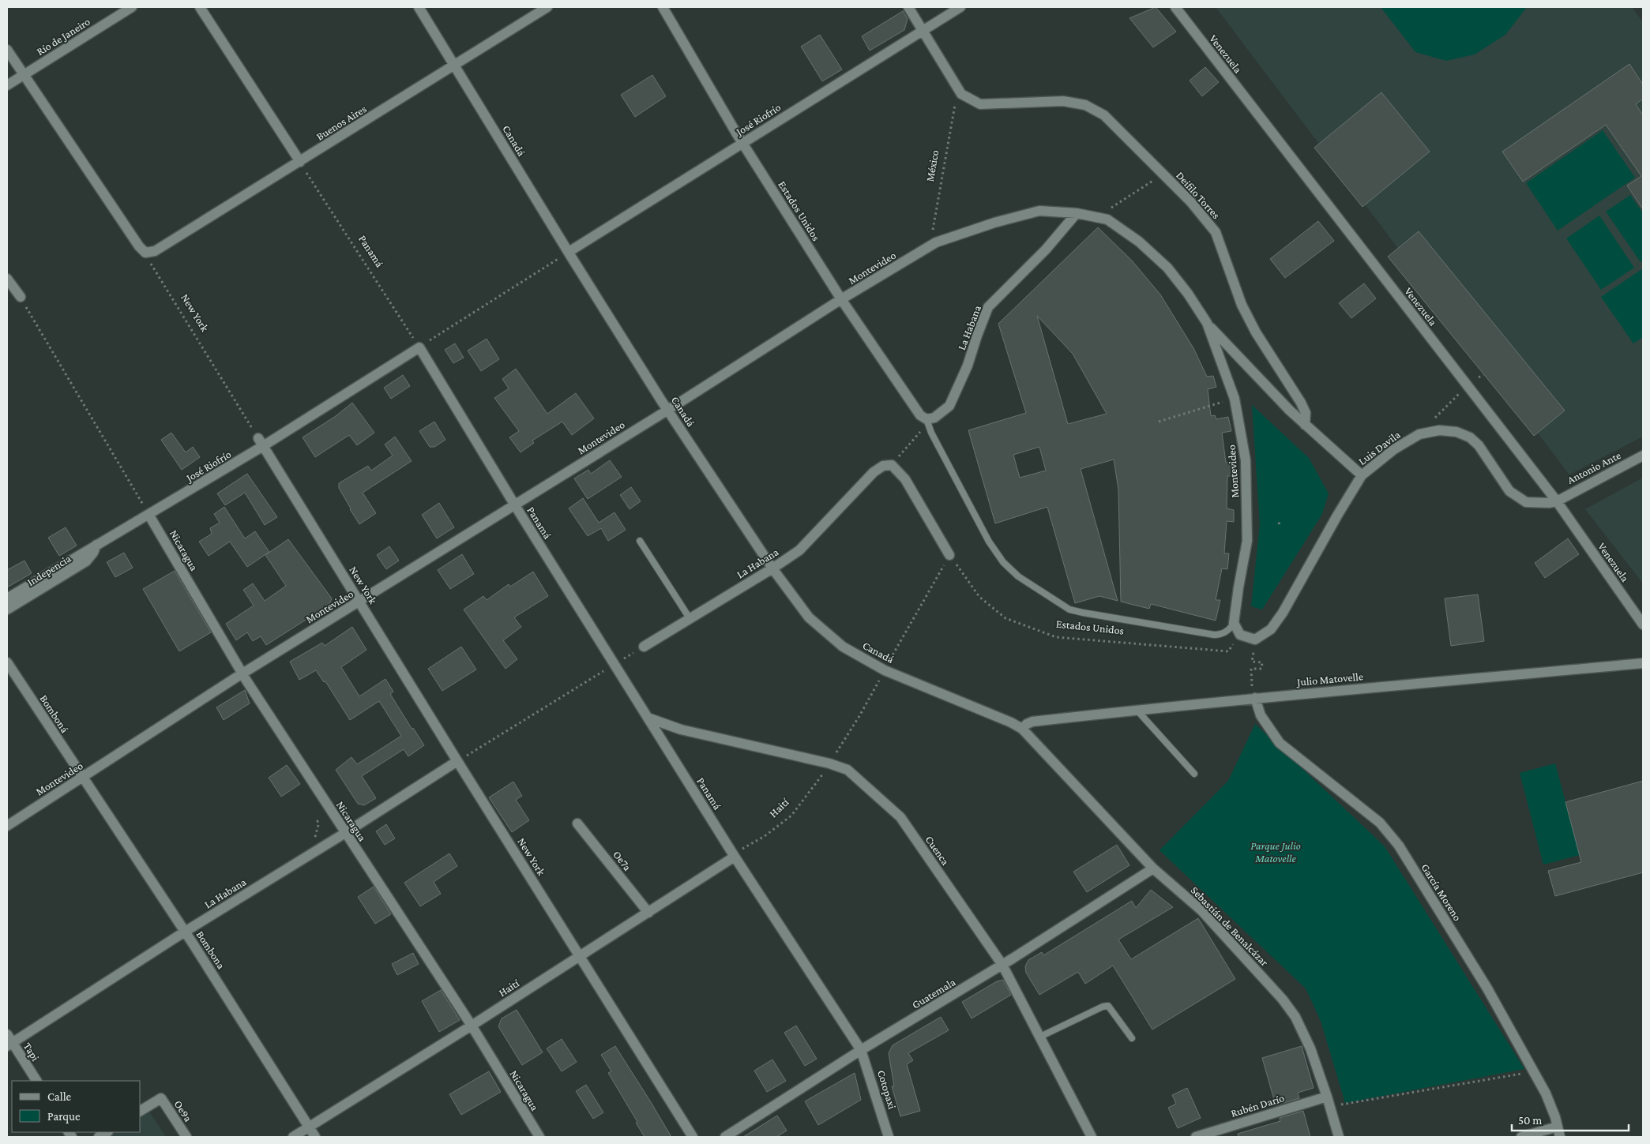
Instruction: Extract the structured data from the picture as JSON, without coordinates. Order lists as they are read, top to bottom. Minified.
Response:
{"streets":{"street":["Río de Janeiro","Venezuela","José Riofrío","Buenos Aires","Canadá","Deifilo Torres","Estados Unidos","Panamá","Montevideo","New York","La Habana","Luis Davila","Antonio Ante","Nicaragua","Indepencia","Julio Matovelle","Bomboná","Haití","Cuenca","Oe7a","García Moreno","Sebastián de Benalcázar","Bombona","Guatemala","Tapi","Cotopaxi","Rubén Darío","Oe9a"],"path":["México"]},"crossings":[["Venezuela","Luis Davila"],["Venezuela","Antonio Ante"],["José Riofrío","Canadá"],["José Riofrío","Deifilo Torres"],["José Riofrío","Estados Unidos"],["José Riofrío","Panamá"],["José Riofrío","New York"],["José Riofrío","Nicaragua"],["José Riofrío","Indepencia"],["Buenos Aires","Canadá"],["Buenos Aires","Panamá"],["Buenos Aires","New York"],["Canadá","Montevideo"],["Canadá","La Habana"],["Canadá","Julio Matovelle"],["Canadá","Sebastián de Benalcázar"],["Deifilo Torres","Montevideo"],["Estados Unidos","Montevideo"],["Estados Unidos","La Habana"],["Panamá","Montevideo"],["Panamá","Haití"],["Panamá","Cuenca"],["Panamá","Guatemala"],["Panamá","Cotopaxi"],["Montevideo","New York"],["Montevideo","La Habana"],["Montevideo","Nicaragua"],["Montevideo","Bomboná"],["Montevideo","Bombona"],["New York","La Habana"],["New York","Haití"],["La Habana","Nicaragua"],["La Habana","Bombona"],["La Habana","Tapi"],["Luis Davila","Antonio Ante"],["Nicaragua","Haití"],["Julio Matovelle","García Moreno"],["Julio Matovelle","Sebastián de Benalcázar"],["Bomboná","Bombona"],["Haití","Oe7a"],["Haití","Bombona"],["Cuenca","Guatemala"],["Sebastián de Benalcázar","Guatemala"],["Sebastián de Benalcázar","Rubén Darío"],["Guatemala","Cotopaxi"]],"parks":["Parque Julio Matovelle"],"legend":["Calle","Parque"],"scale_bar":"50 m"}
